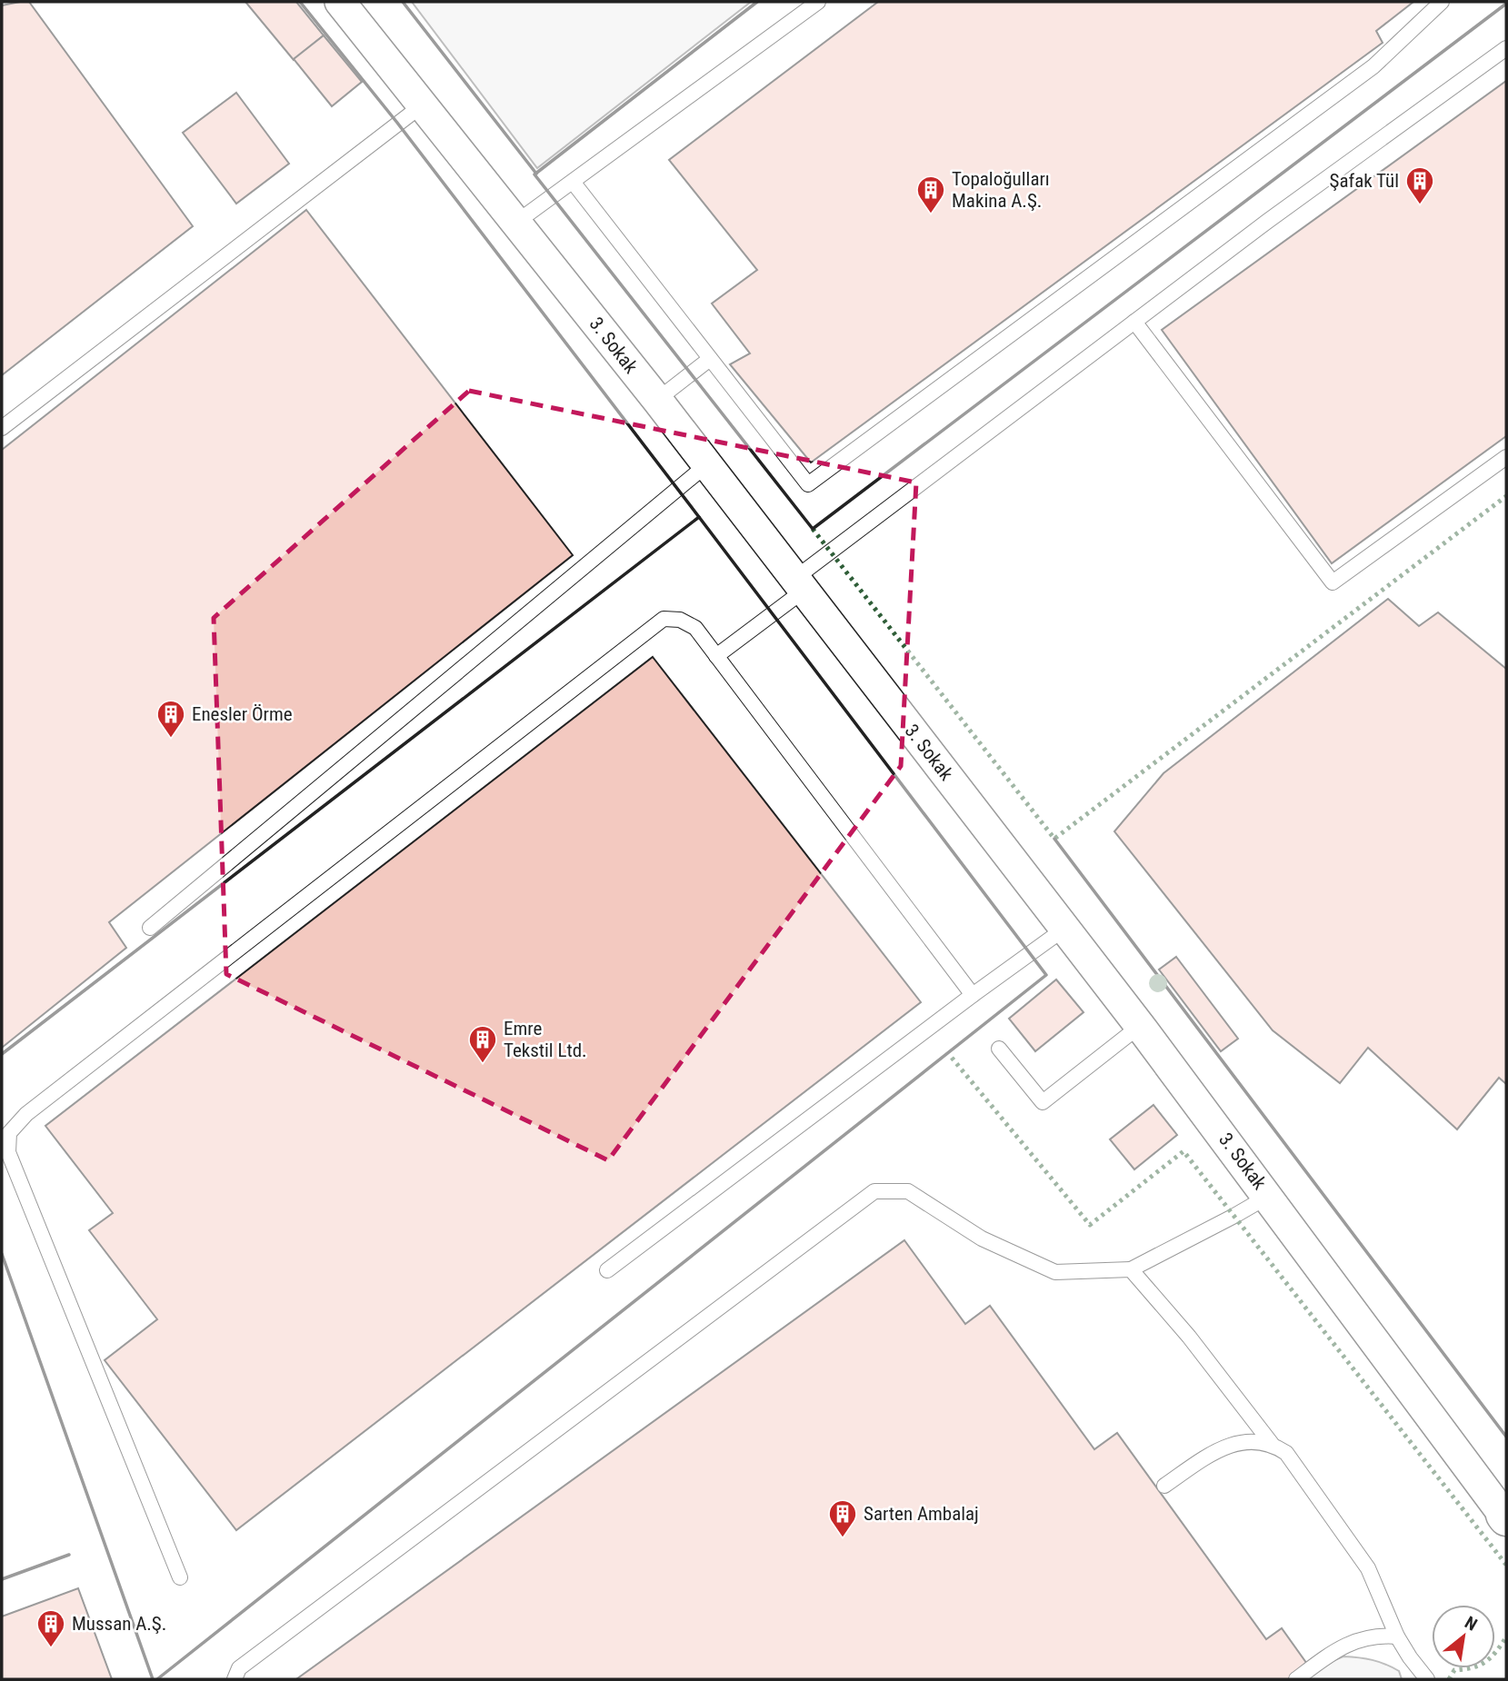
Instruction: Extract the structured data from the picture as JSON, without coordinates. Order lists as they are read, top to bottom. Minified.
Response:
{"streets":{"street":["3. Sokak"]},"places":{"building":["Şafak Tül","Topaloğulları Makina A.Ş.","Enesler Örme","Emre Tekstil Ltd.","Sarten Ambalaj","Mussan A.Ş."]},"north":"top right"}
